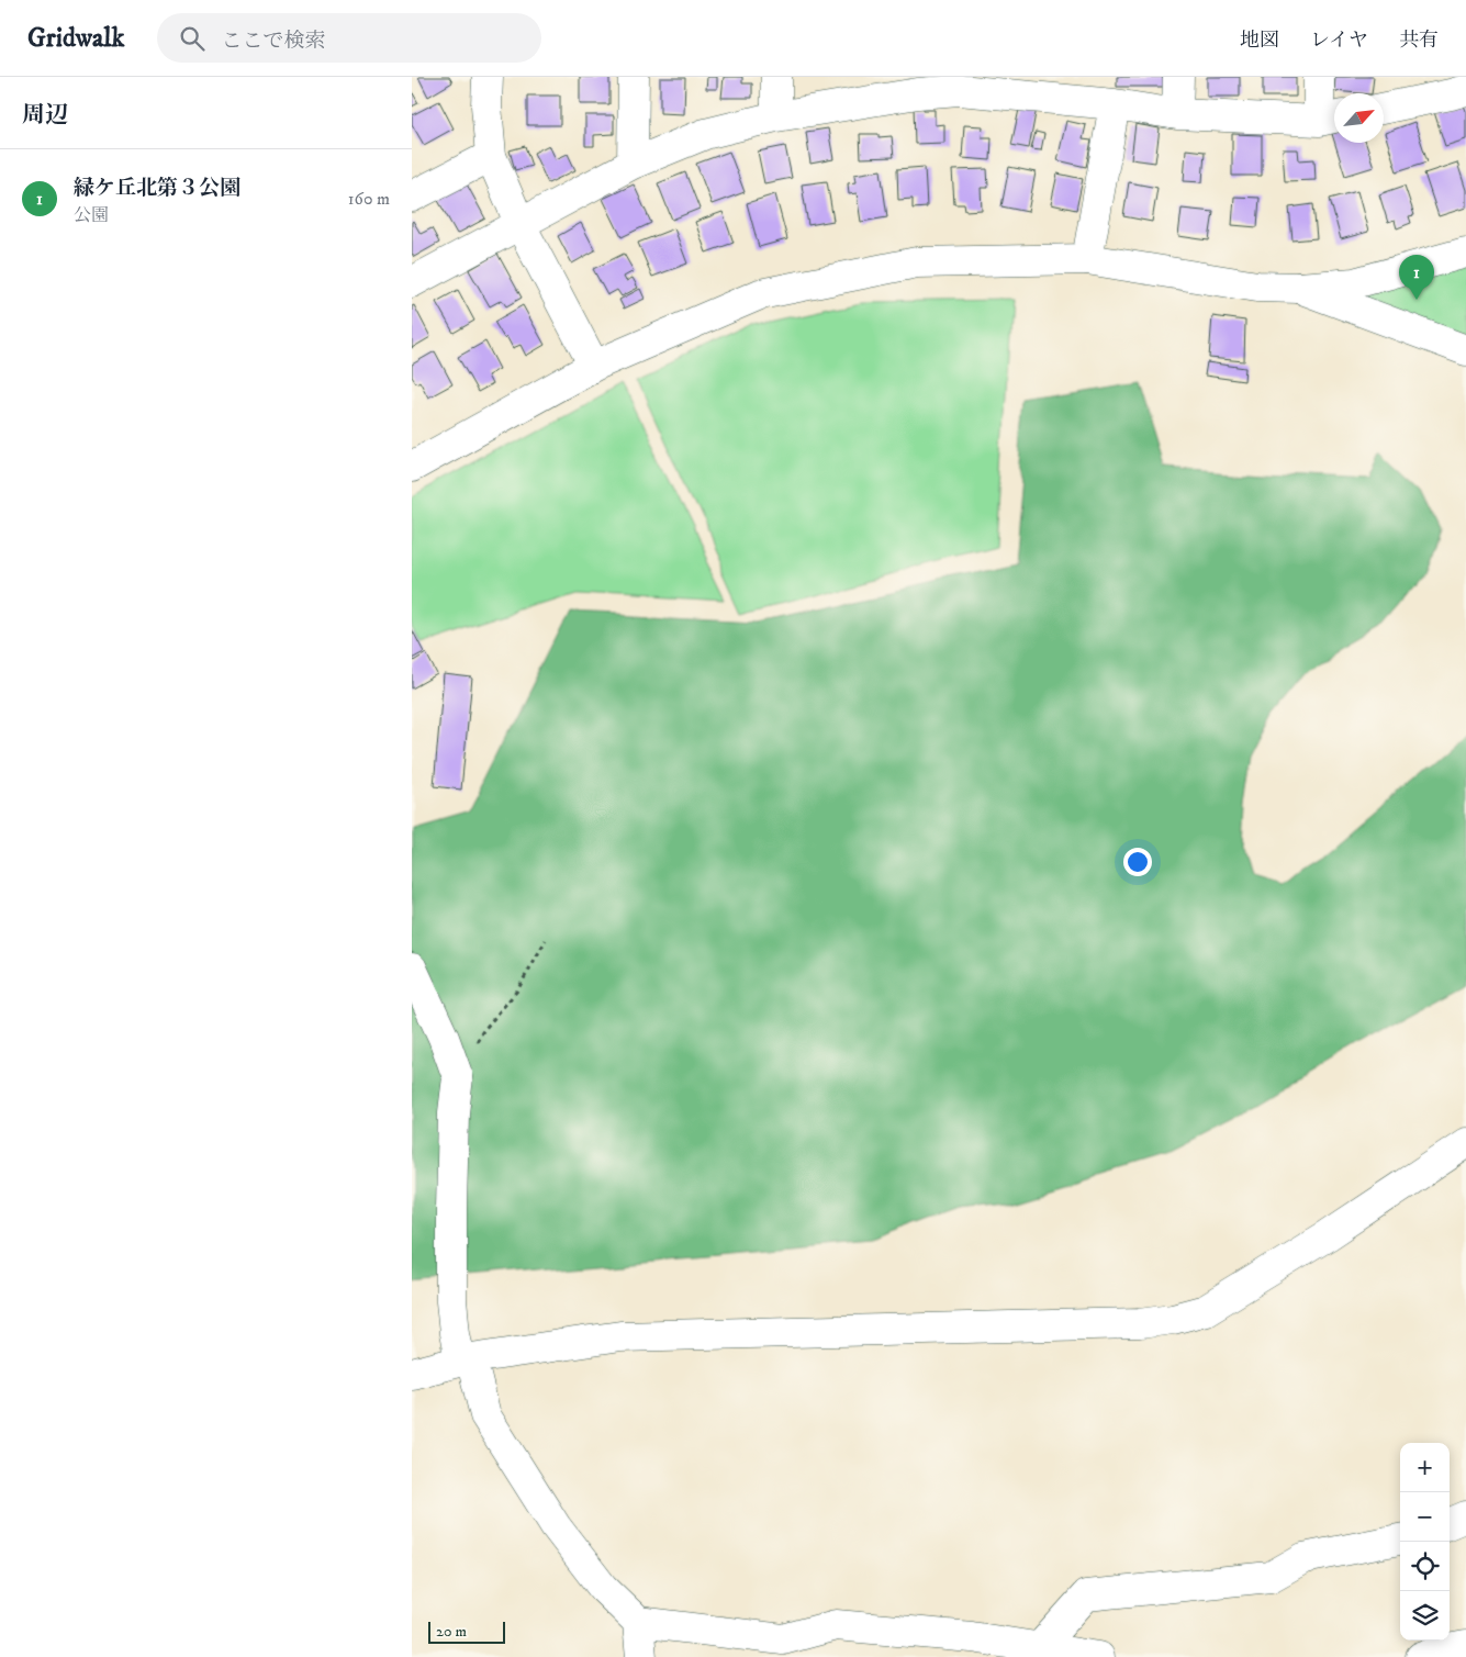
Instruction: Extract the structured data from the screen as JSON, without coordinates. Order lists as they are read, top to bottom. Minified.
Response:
{"scale_bar":"20 m","north":"top right","page":{"header":"Gridwalk","search":"ここで検索","nav":["地図","レイヤ","共有"],"heading":"周辺","list":[{"mark":"1","name":"緑ケ丘北第３公園","note":"公園","value":"160 m"}],"pins":"1","map_buttons":["+","−"],"scale":"20 m"}}
